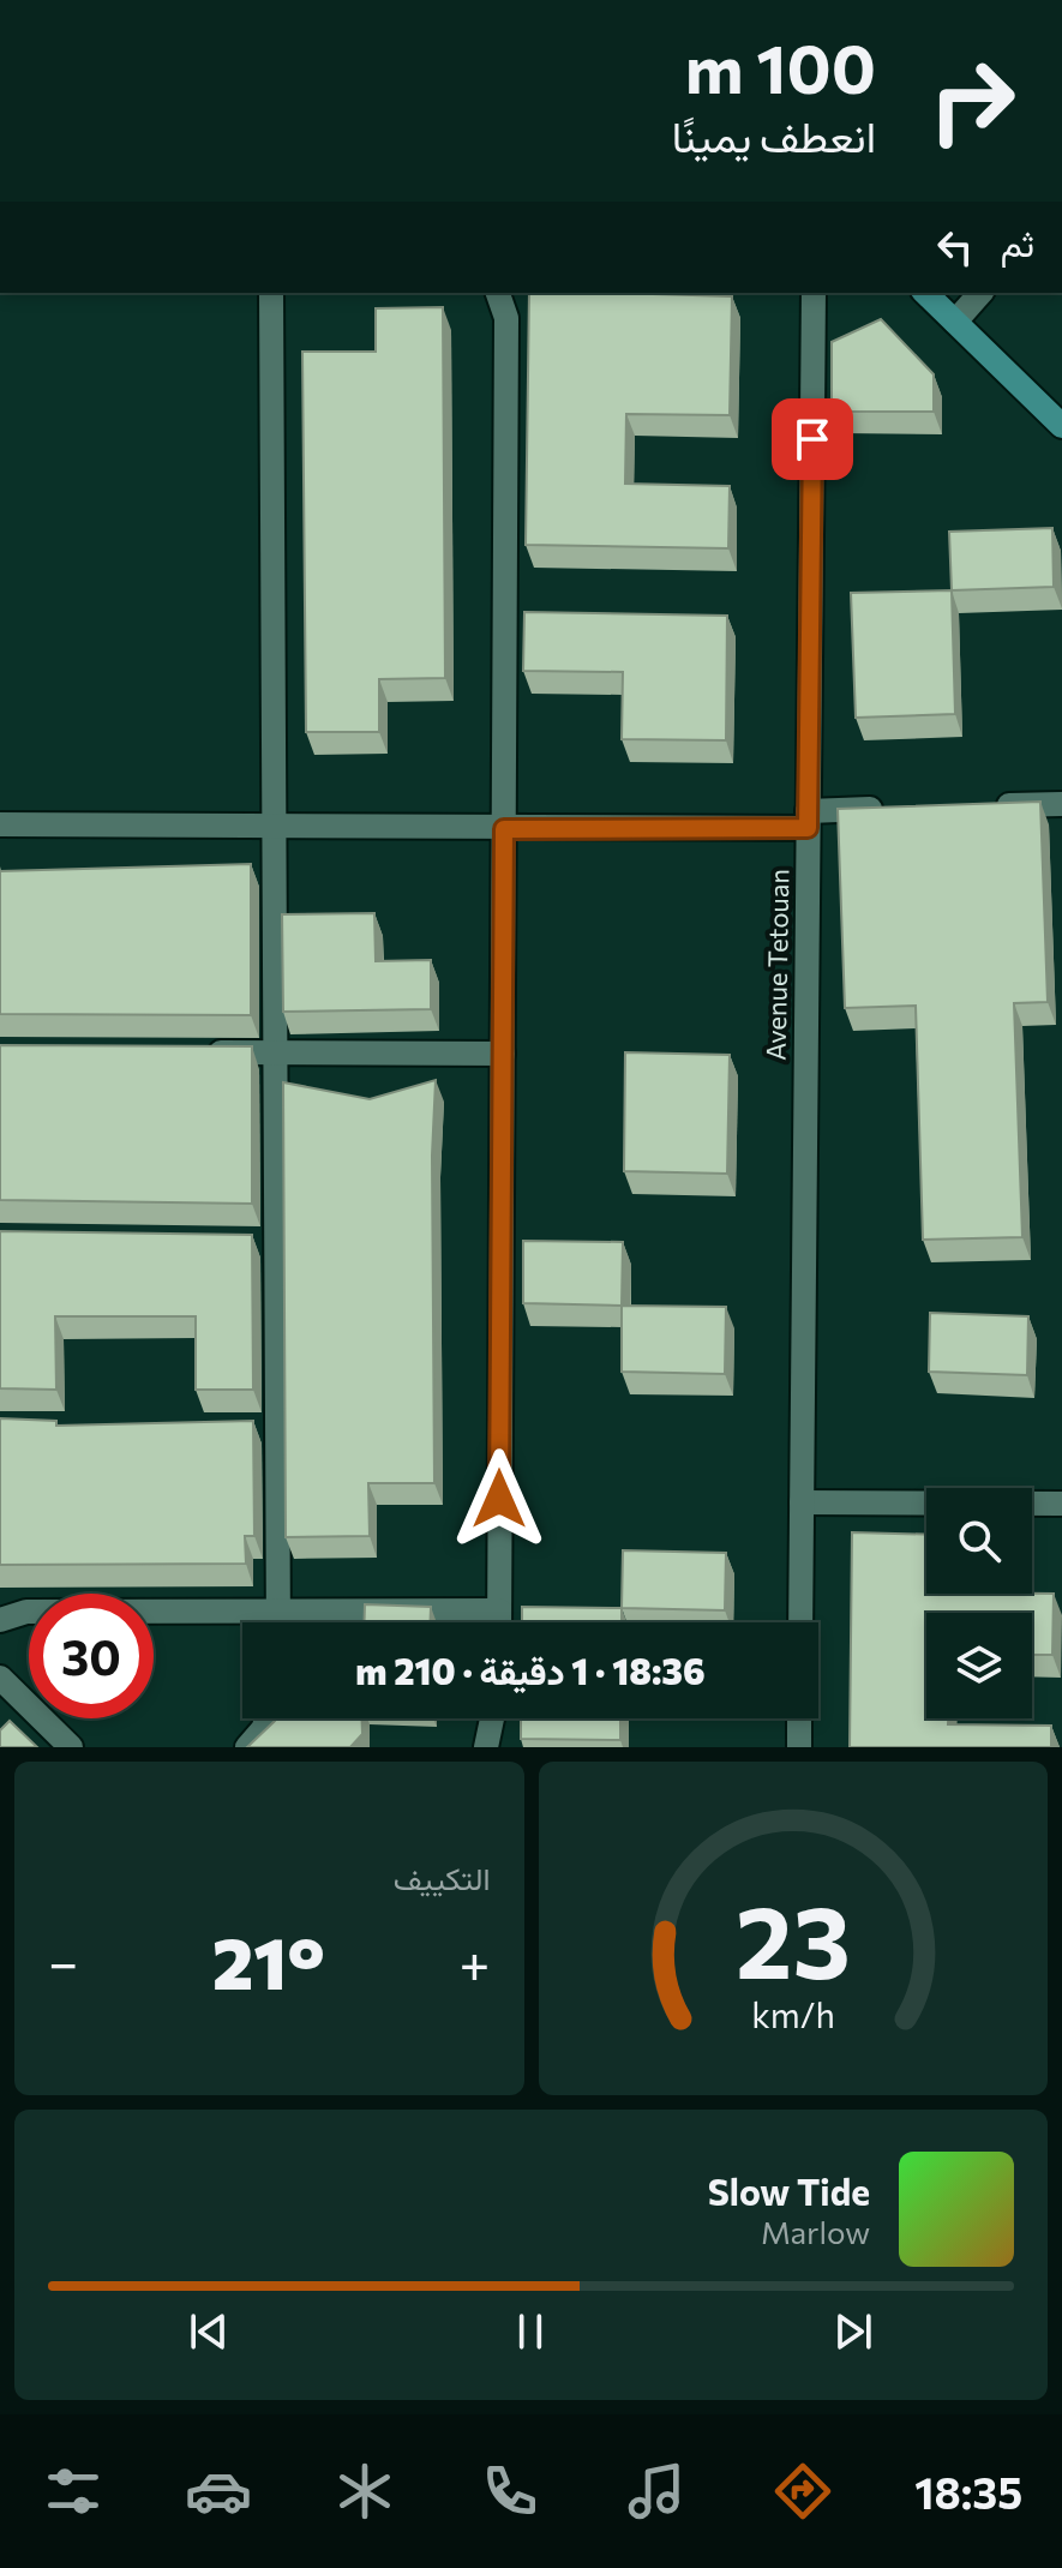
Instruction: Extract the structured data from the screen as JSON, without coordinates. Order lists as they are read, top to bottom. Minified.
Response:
{"streets":{"street":["Avenue Tetouan"]},"page":{"turn":["100 m","انعطف يمينًا"],"then":"ثم","limit":"30","trip":"18:36 · 1 دقيقة · 210 m","tile":"التكييف","heat":["−","21°","+"],"song":["Slow Tide","Marlow"],"tabs":"18:35","gauge":["23","km/h"]}}
